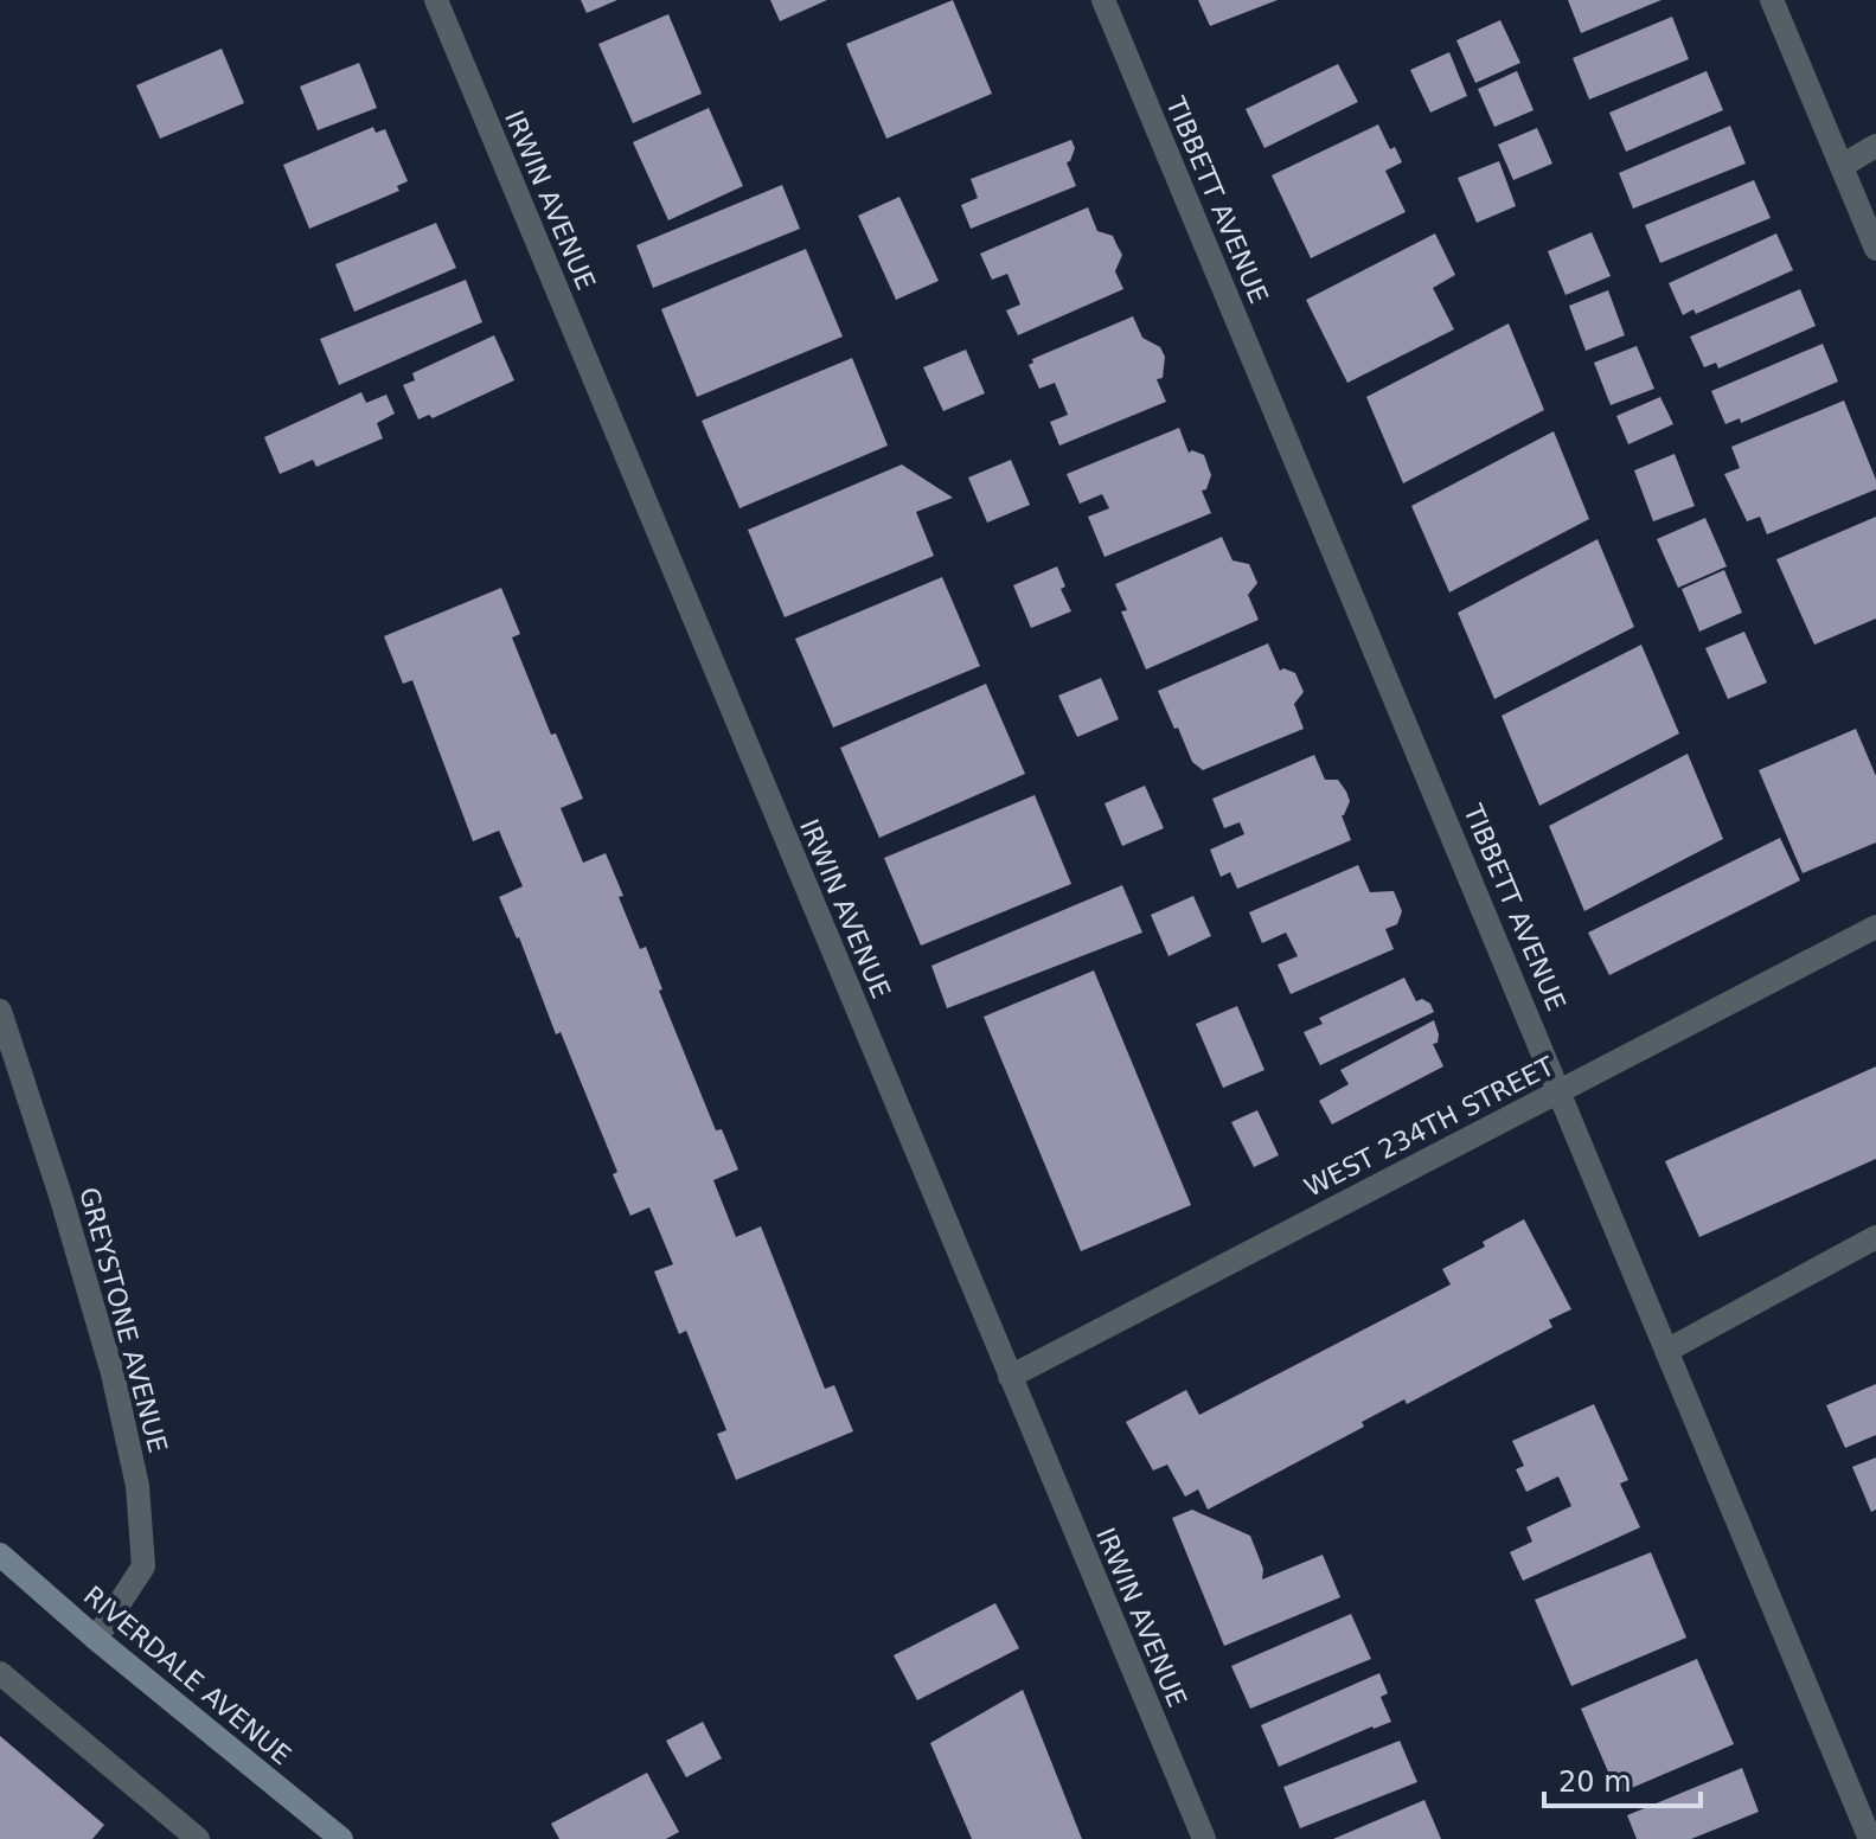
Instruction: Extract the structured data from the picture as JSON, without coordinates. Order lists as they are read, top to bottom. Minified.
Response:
{"streets":{"main road":["RIVERDALE AVENUE"],"street":["IRWIN AVENUE","TIBBETT AVENUE","WEST 234TH STREET","GREYSTONE AVENUE"]},"crossings":[["IRWIN AVENUE","WEST 234TH STREET"],["TIBBETT AVENUE","WEST 234TH STREET"],["GREYSTONE AVENUE","RIVERDALE AVENUE"]],"scale_bar":"20 m"}
